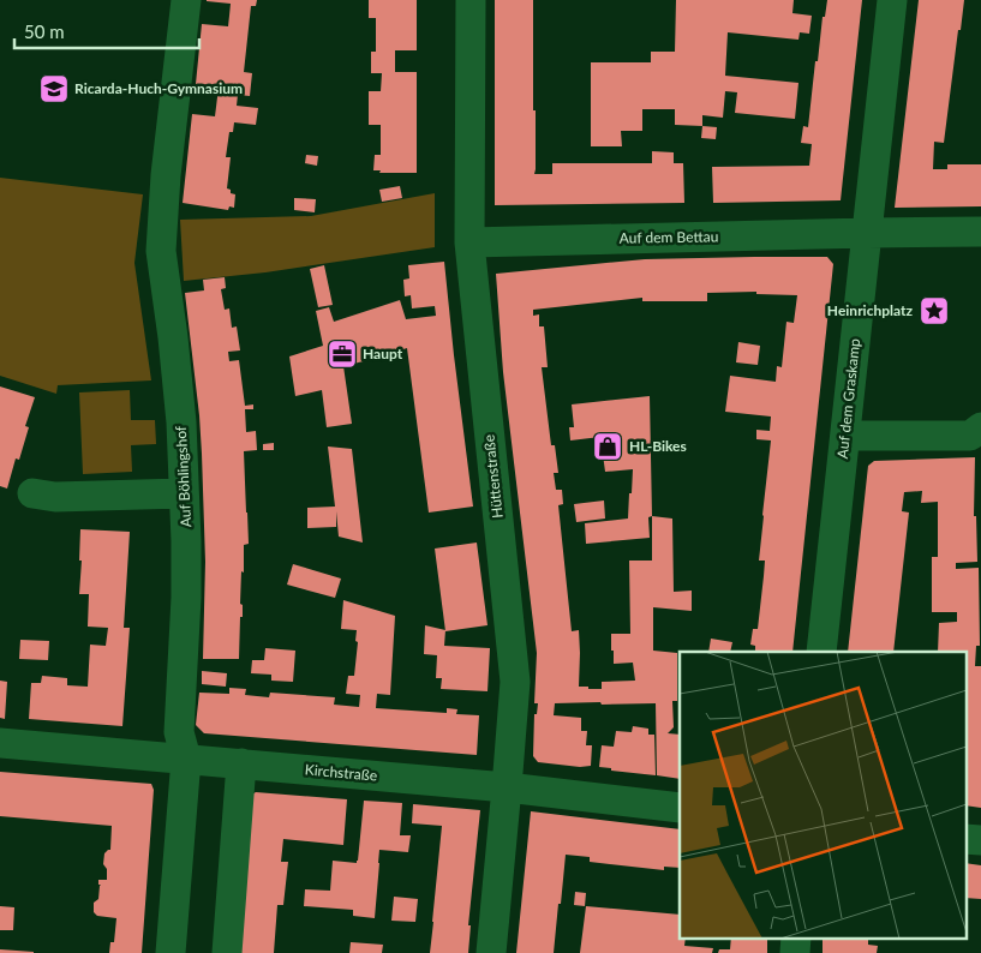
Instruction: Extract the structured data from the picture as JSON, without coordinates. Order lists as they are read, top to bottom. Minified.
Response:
{"streets":{"street":["Auf dem Bettau","Auf dem Graskamp","Auf Böhlingshof","Hüttenstraße","Kirchstraße"]},"crossings":[["Auf dem Bettau","Auf dem Graskamp"],["Auf dem Bettau","Hüttenstraße"],["Auf Böhlingshof","Kirchstraße"],["Hüttenstraße","Kirchstraße"]],"places":{"school or university":["Ricarda-Huch-Gymnasium"],"place":["Heinrichplatz"],"office":["Haupt"],"shop":["HL-Bikes"]},"scale_bar":"50 m"}
